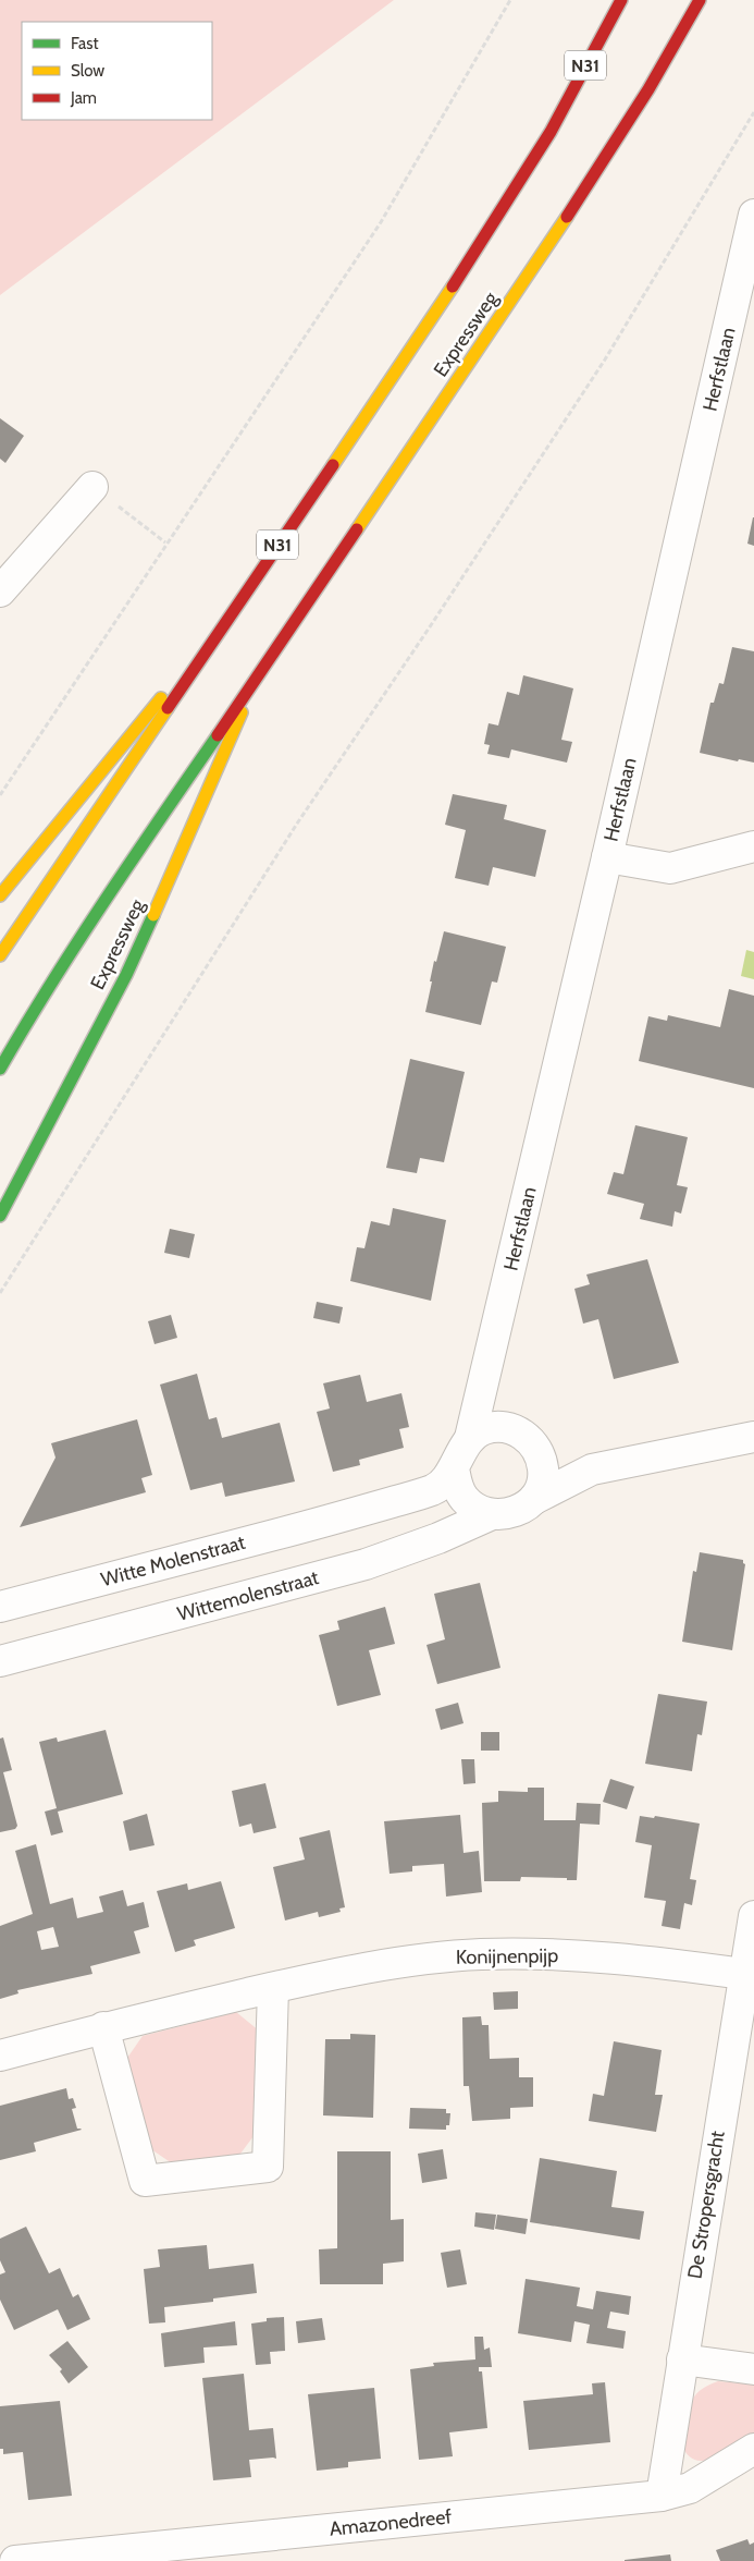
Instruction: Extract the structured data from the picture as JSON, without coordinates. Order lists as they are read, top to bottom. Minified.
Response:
{"streets":{"main road":["N31","Expressweg"],"street":["Herfstlaan","Witte Molenstraat","Wittemolenstraat","Konijnenpijp","De Stropersgracht","Amazonedreef"]},"crossings":[["Herfstlaan","Witte Molenstraat"],["Herfstlaan","Wittemolenstraat"],["Witte Molenstraat","Wittemolenstraat"],["Konijnenpijp","De Stropersgracht"],["De Stropersgracht","Amazonedreef"]],"legend":["Fast","Slow","Jam"]}
